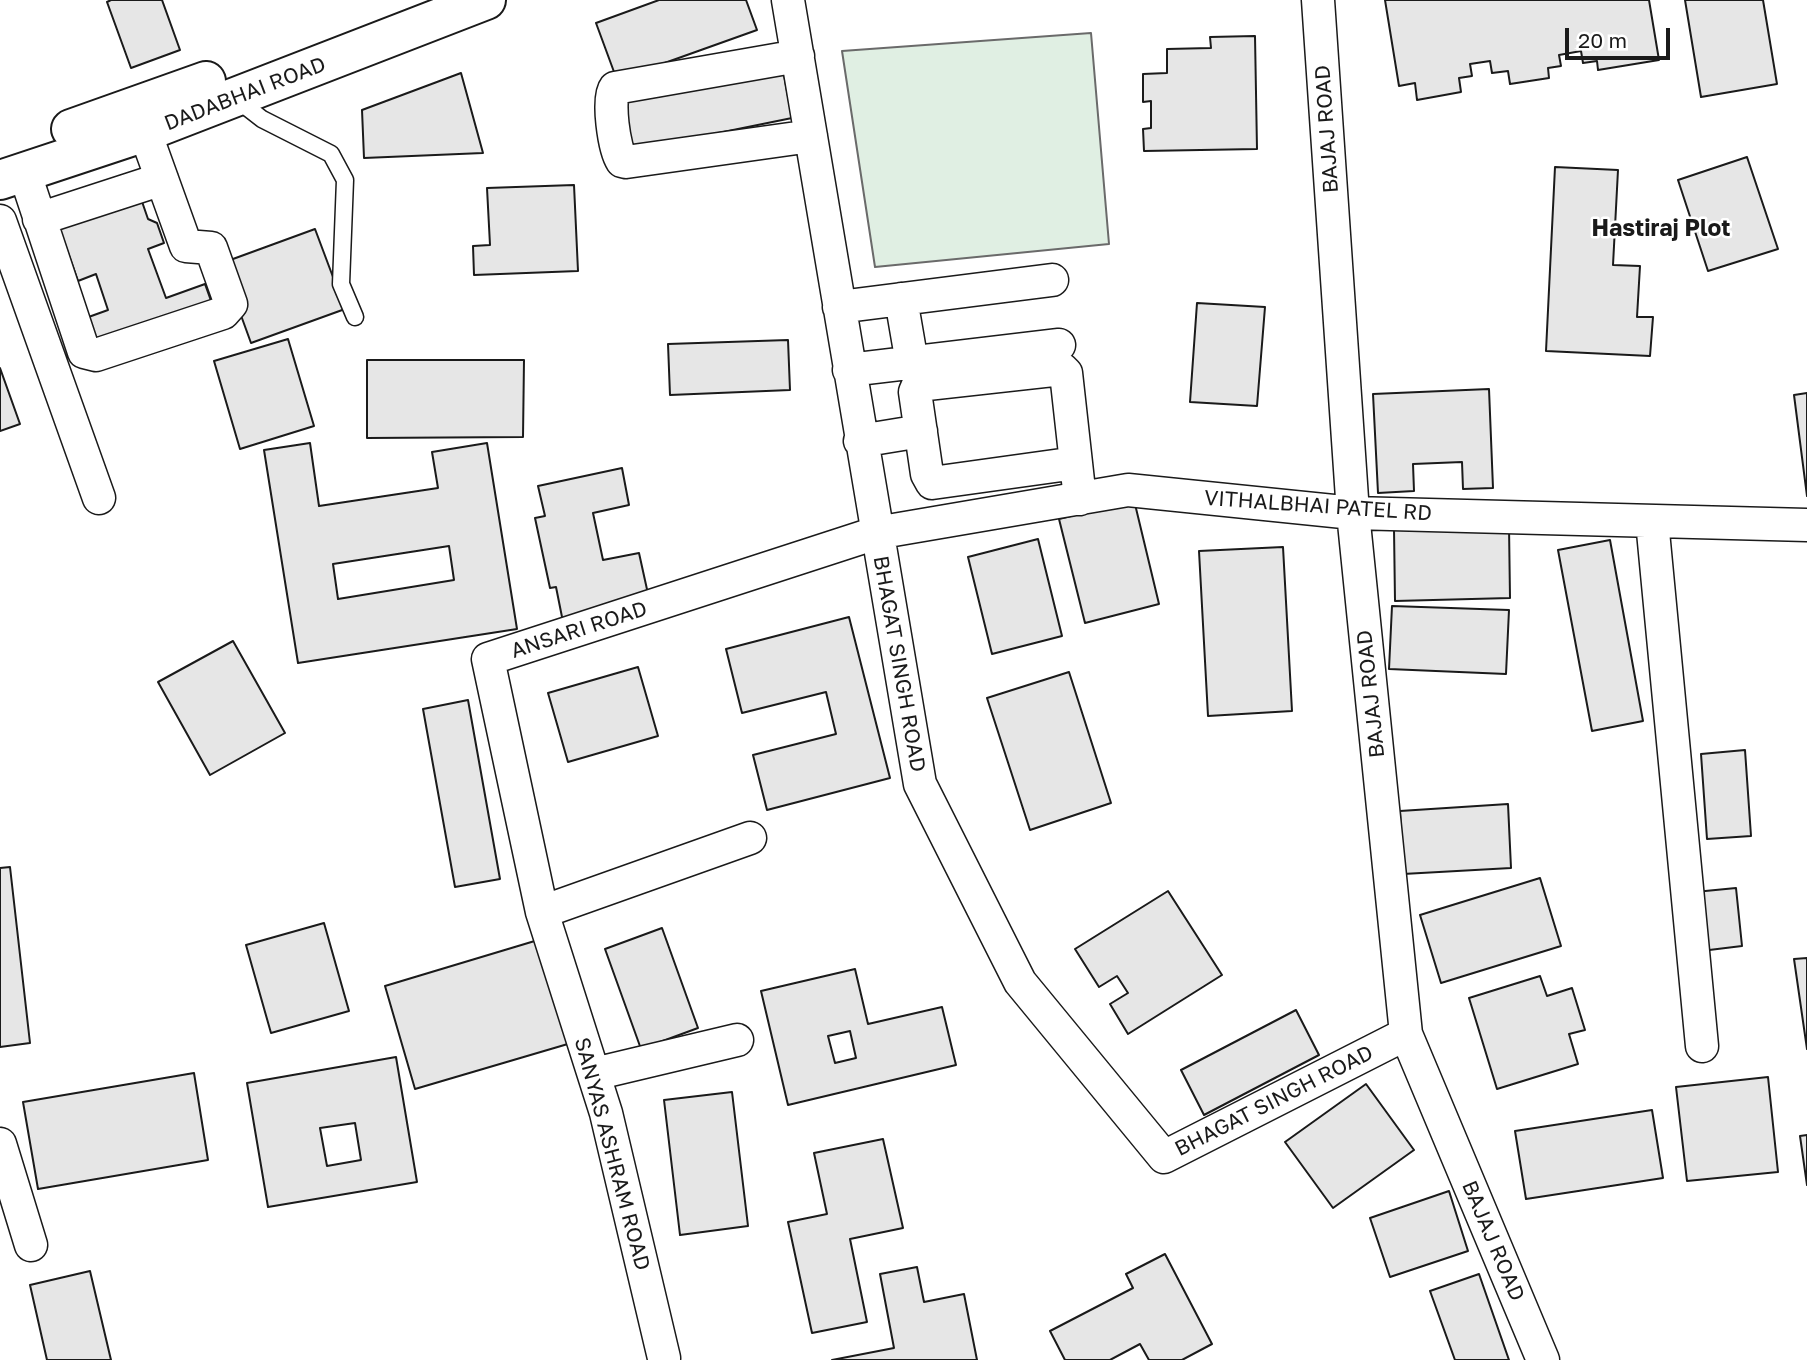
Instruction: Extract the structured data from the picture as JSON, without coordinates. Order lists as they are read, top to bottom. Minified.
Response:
{"streets":{"main road":["DADABHAI ROAD"],"street":["BAJAJ ROAD","VITHALBHAI PATEL RD","ANSARI ROAD","BHAGAT SINGH ROAD","SANYAS ASHRAM ROAD"]},"crossings":[["BAJAJ ROAD","VITHALBHAI PATEL RD"],["BAJAJ ROAD","BHAGAT SINGH ROAD"],["VITHALBHAI PATEL RD","ANSARI ROAD"],["VITHALBHAI PATEL RD","BHAGAT SINGH ROAD"],["ANSARI ROAD","BHAGAT SINGH ROAD"],["ANSARI ROAD","SANYAS ASHRAM ROAD"]],"districts":["Hastiraj Plot"],"scale_bar":"20 m"}
